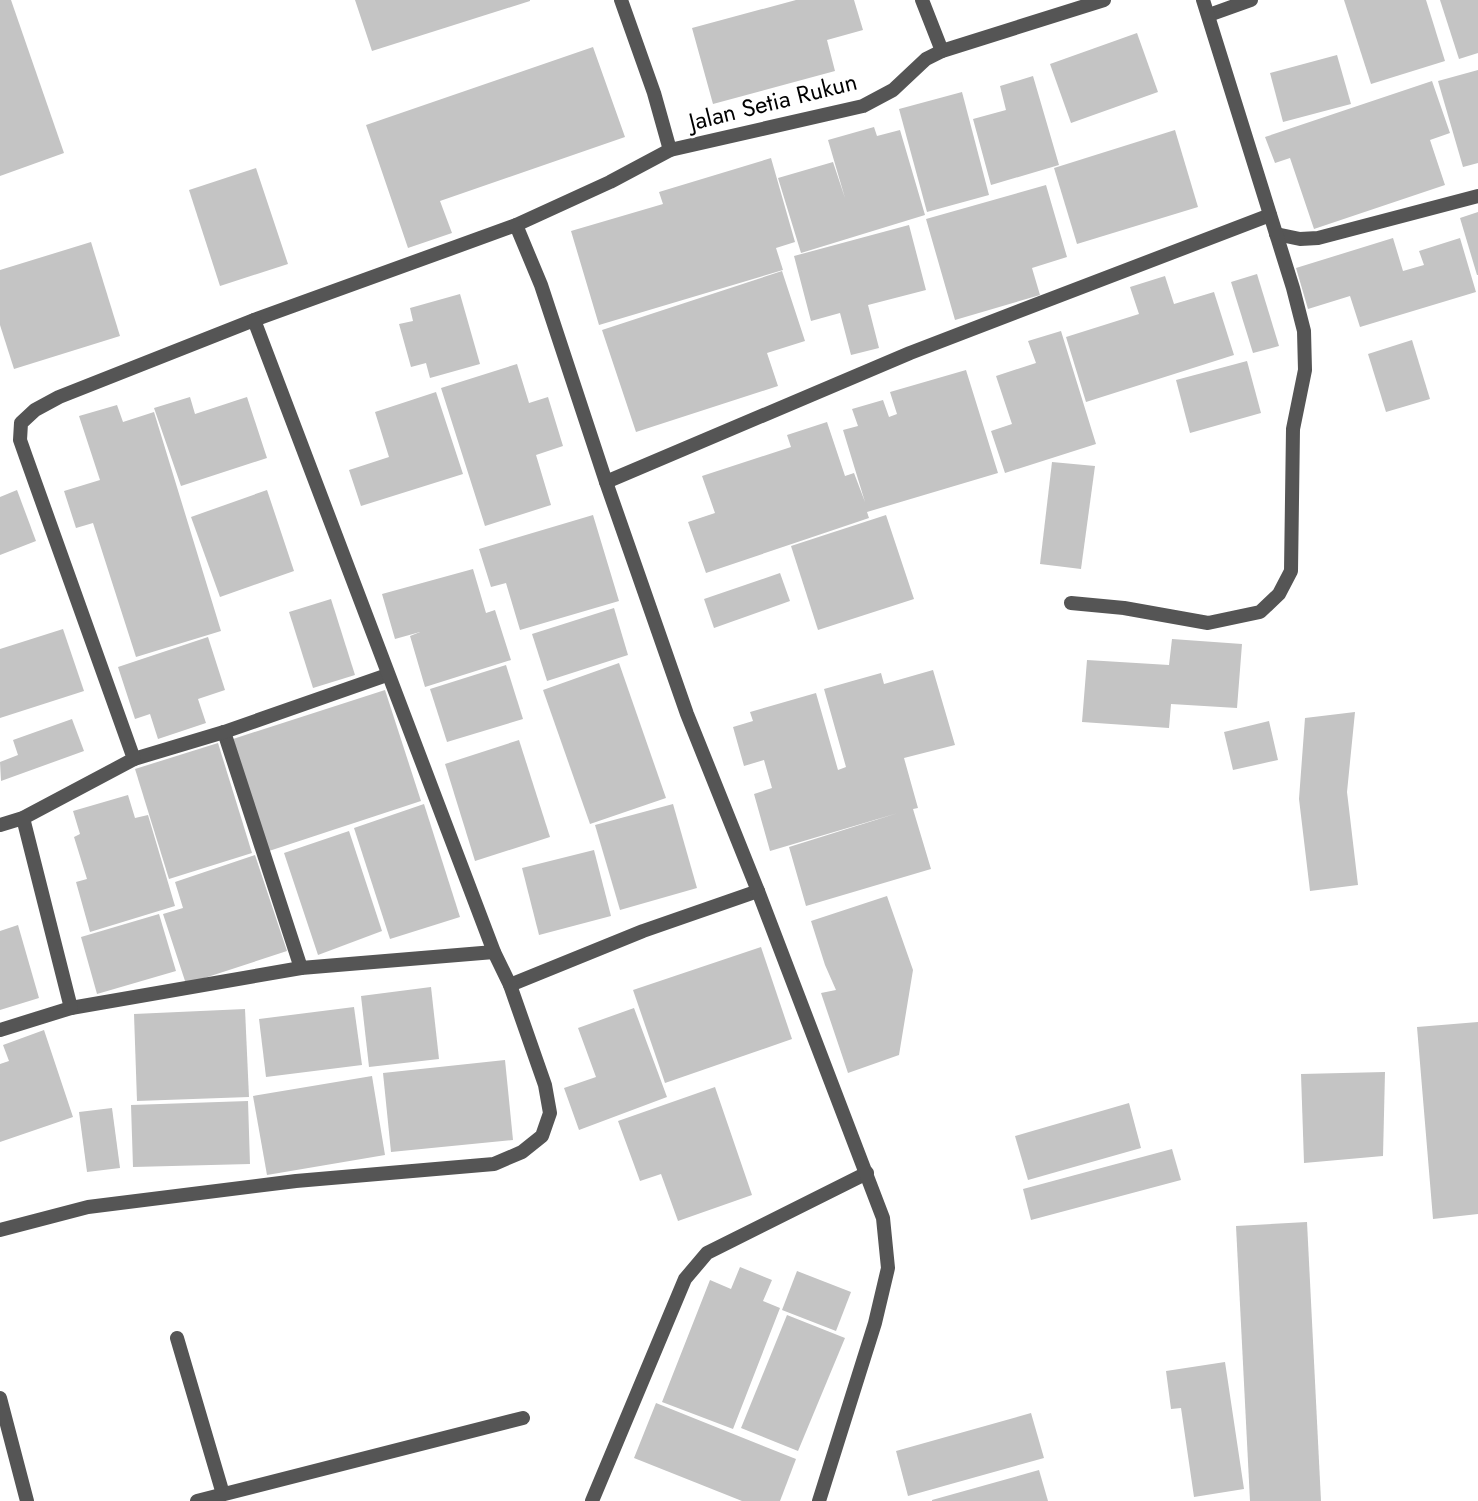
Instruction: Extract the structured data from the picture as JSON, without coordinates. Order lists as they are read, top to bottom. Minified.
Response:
{"streets":{"street":["Jalan Setia Rukun"]}}
